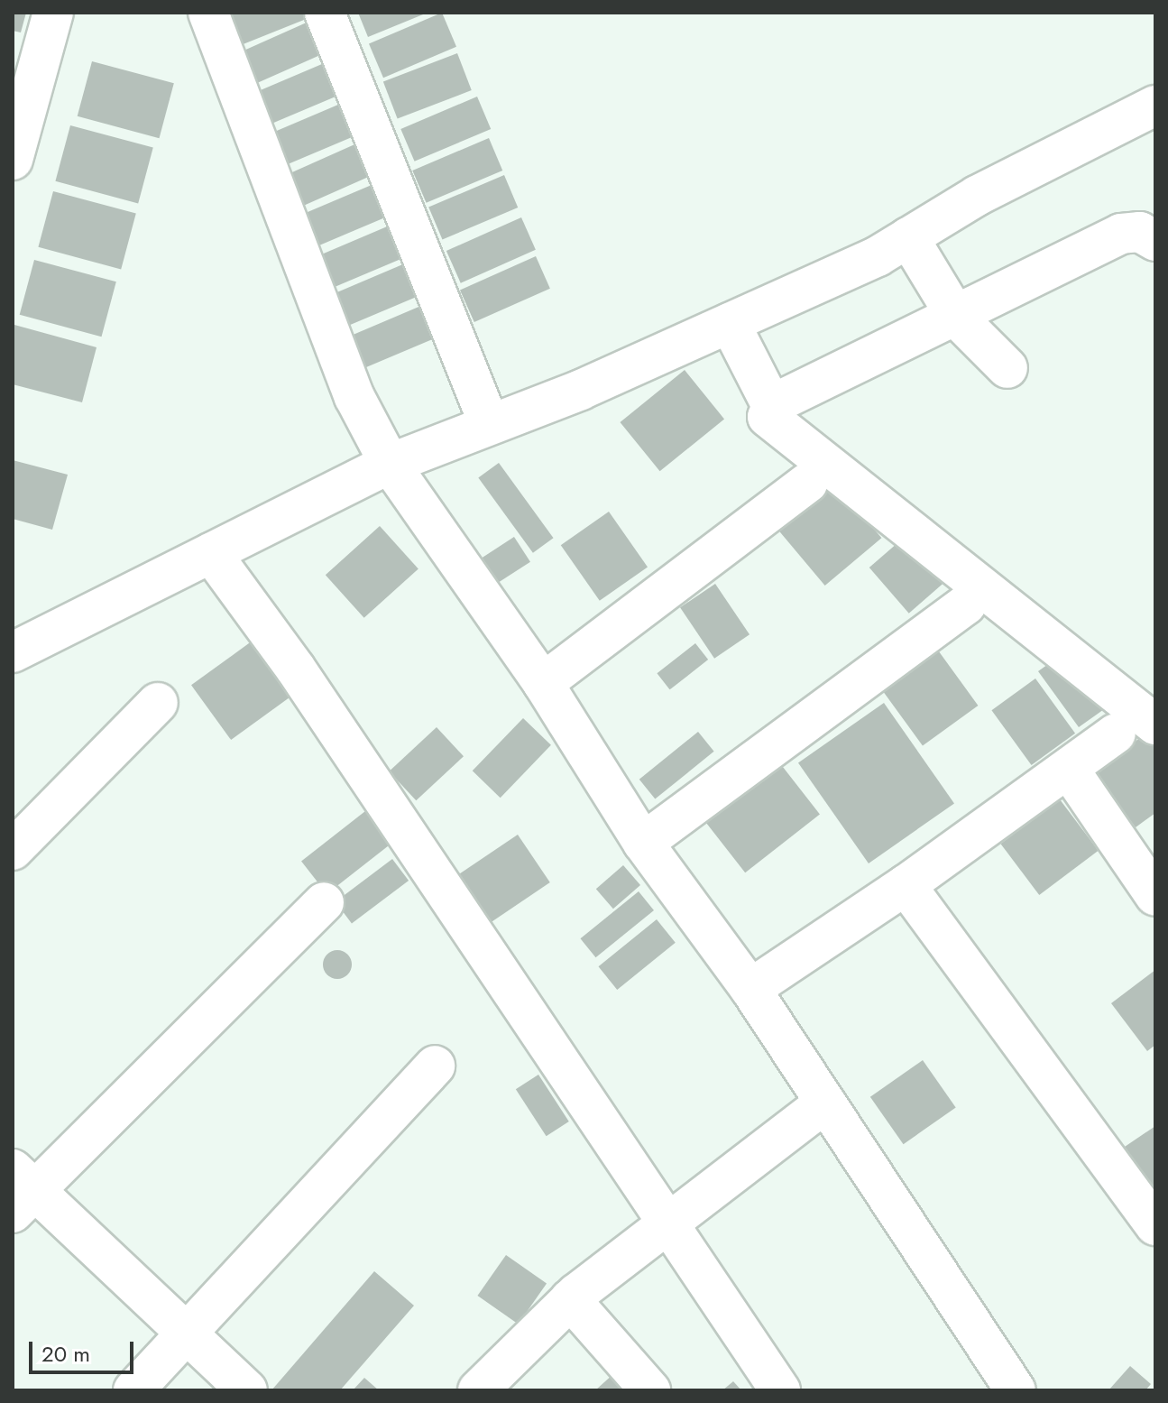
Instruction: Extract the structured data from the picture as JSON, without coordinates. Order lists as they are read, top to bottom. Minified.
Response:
{"scale_bar":"20 m"}
